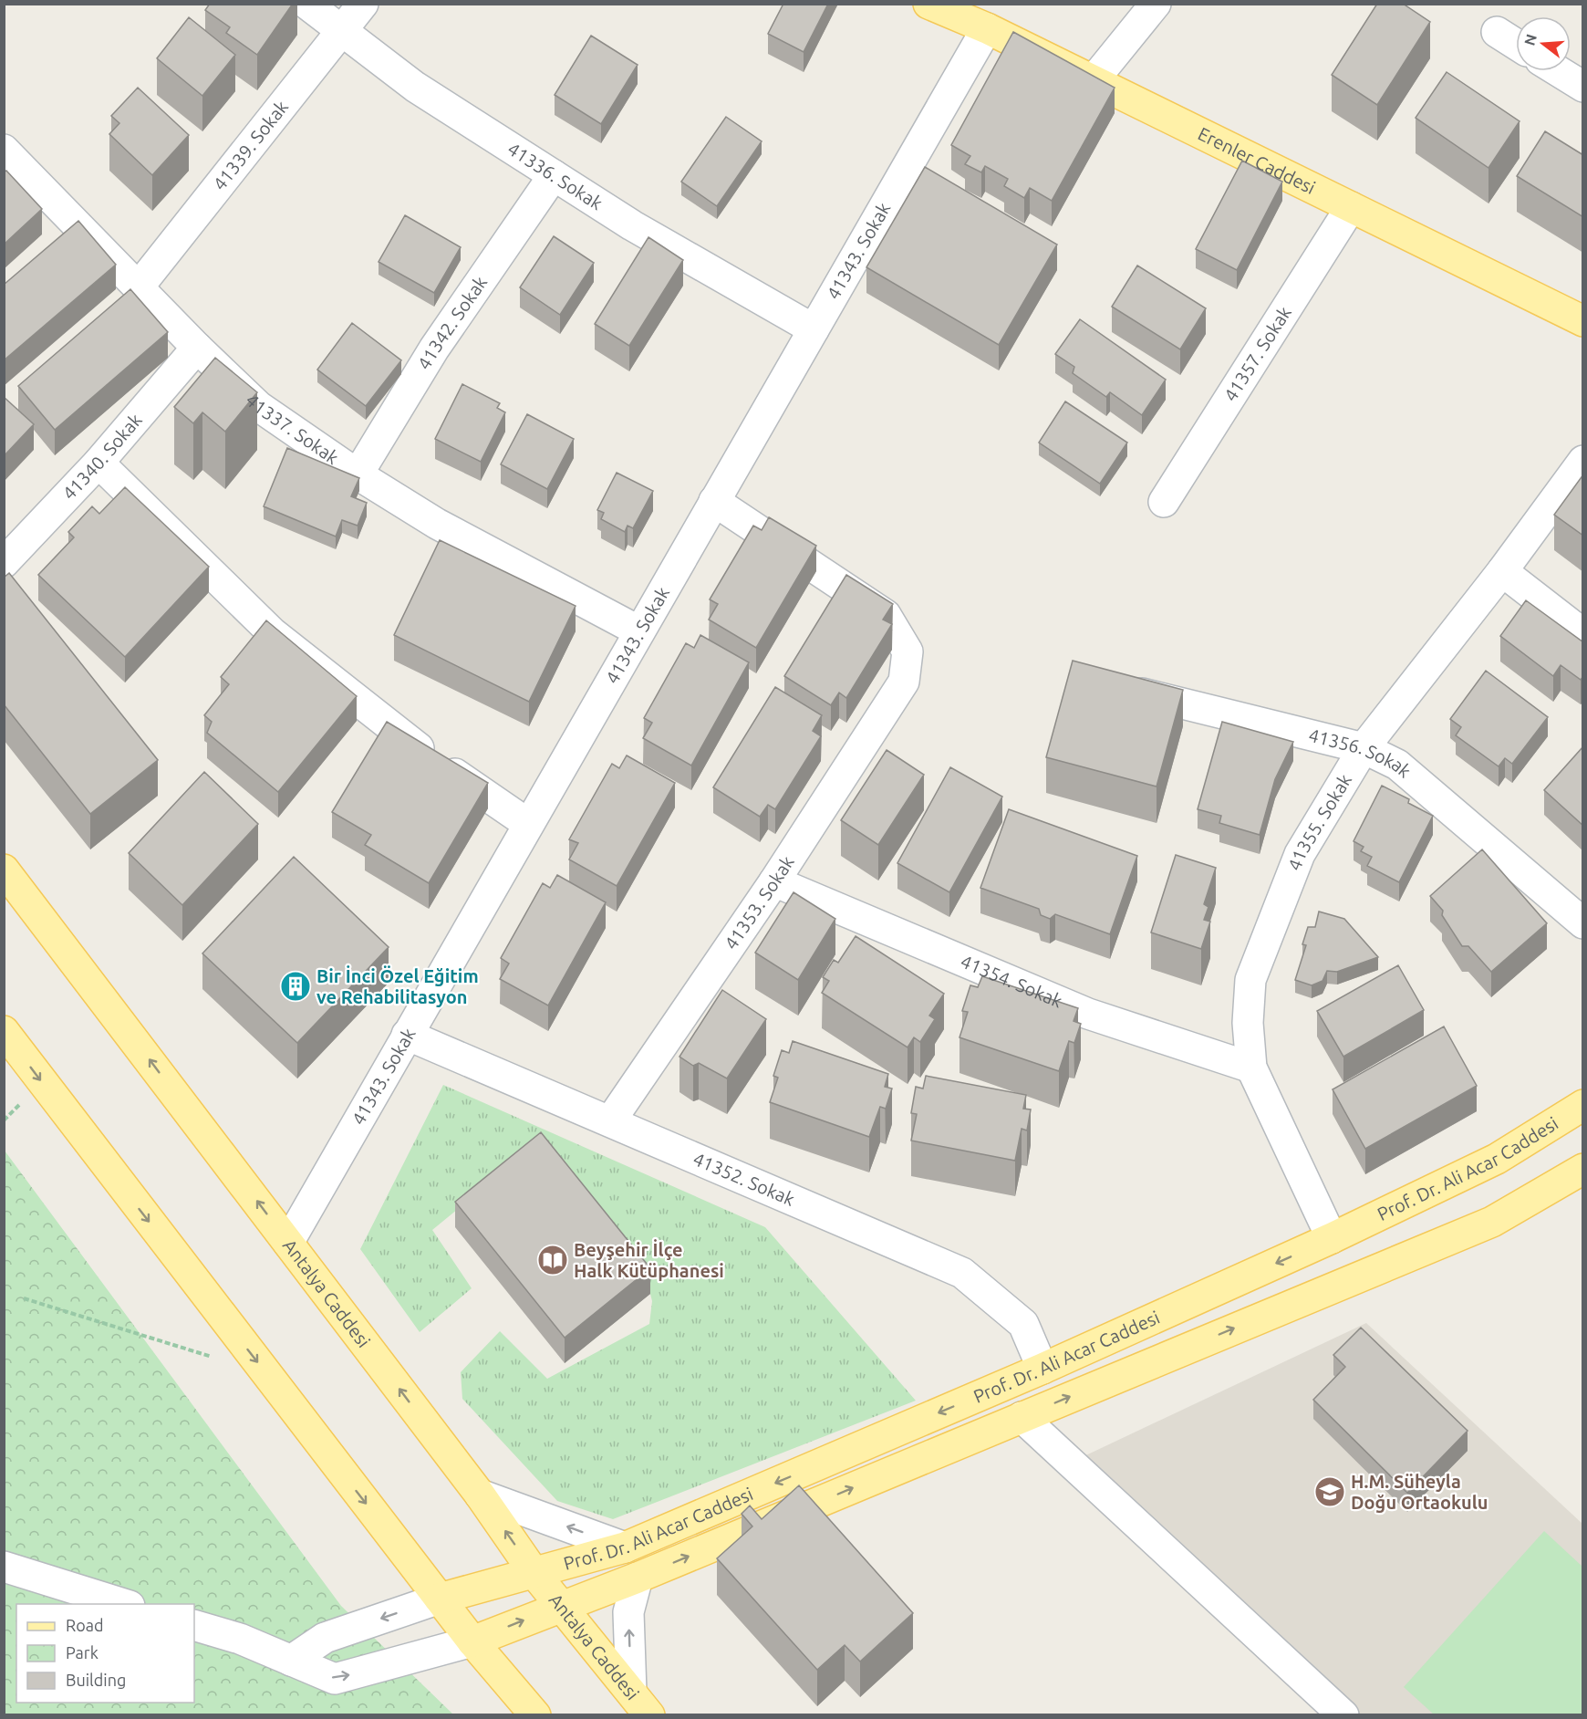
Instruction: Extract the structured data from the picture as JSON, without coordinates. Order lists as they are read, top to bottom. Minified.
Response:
{"streets":{"main road":["Erenler Caddesi","Prof. Dr. Ali Acar Caddesi","Antalya Caddesi"],"street":["41339. Sokak","41336. Sokak","41343. Sokak","41342. Sokak","41357. Sokak","41337. Sokak","41340. Sokak","41356. Sokak","41355. Sokak","41353. Sokak","41354. Sokak","41352. Sokak"]},"crossings":[["41339. Sokak","41336. Sokak"],["41339. Sokak","41337. Sokak"],["Erenler Caddesi","41343. Sokak"],["Erenler Caddesi","41357. Sokak"],["41336. Sokak","41343. Sokak"],["41336. Sokak","41342. Sokak"],["41343. Sokak","41337. Sokak"],["41343. Sokak","41353. Sokak"],["41343. Sokak","41352. Sokak"],["41343. Sokak","Antalya Caddesi"],["41342. Sokak","41337. Sokak"],["41337. Sokak","41340. Sokak"],["41356. Sokak","41355. Sokak"],["41355. Sokak","41354. Sokak"],["41355. Sokak","Prof. Dr. Ali Acar Caddesi"],["41353. Sokak","41354. Sokak"],["41353. Sokak","41352. Sokak"],["Prof. Dr. Ali Acar Caddesi","41352. Sokak"],["Prof. Dr. Ali Acar Caddesi","Antalya Caddesi"]],"places":{"building":["Bir İnci Özel Eğitim ve Rehabilitasyon"],"library":["Beyşehir İlçe Halk Kütüphanesi"],"school or university":["H.M. Süheyla Doğu Ortaokulu"]},"legend":["Road","Park","Building"],"north":"left"}
